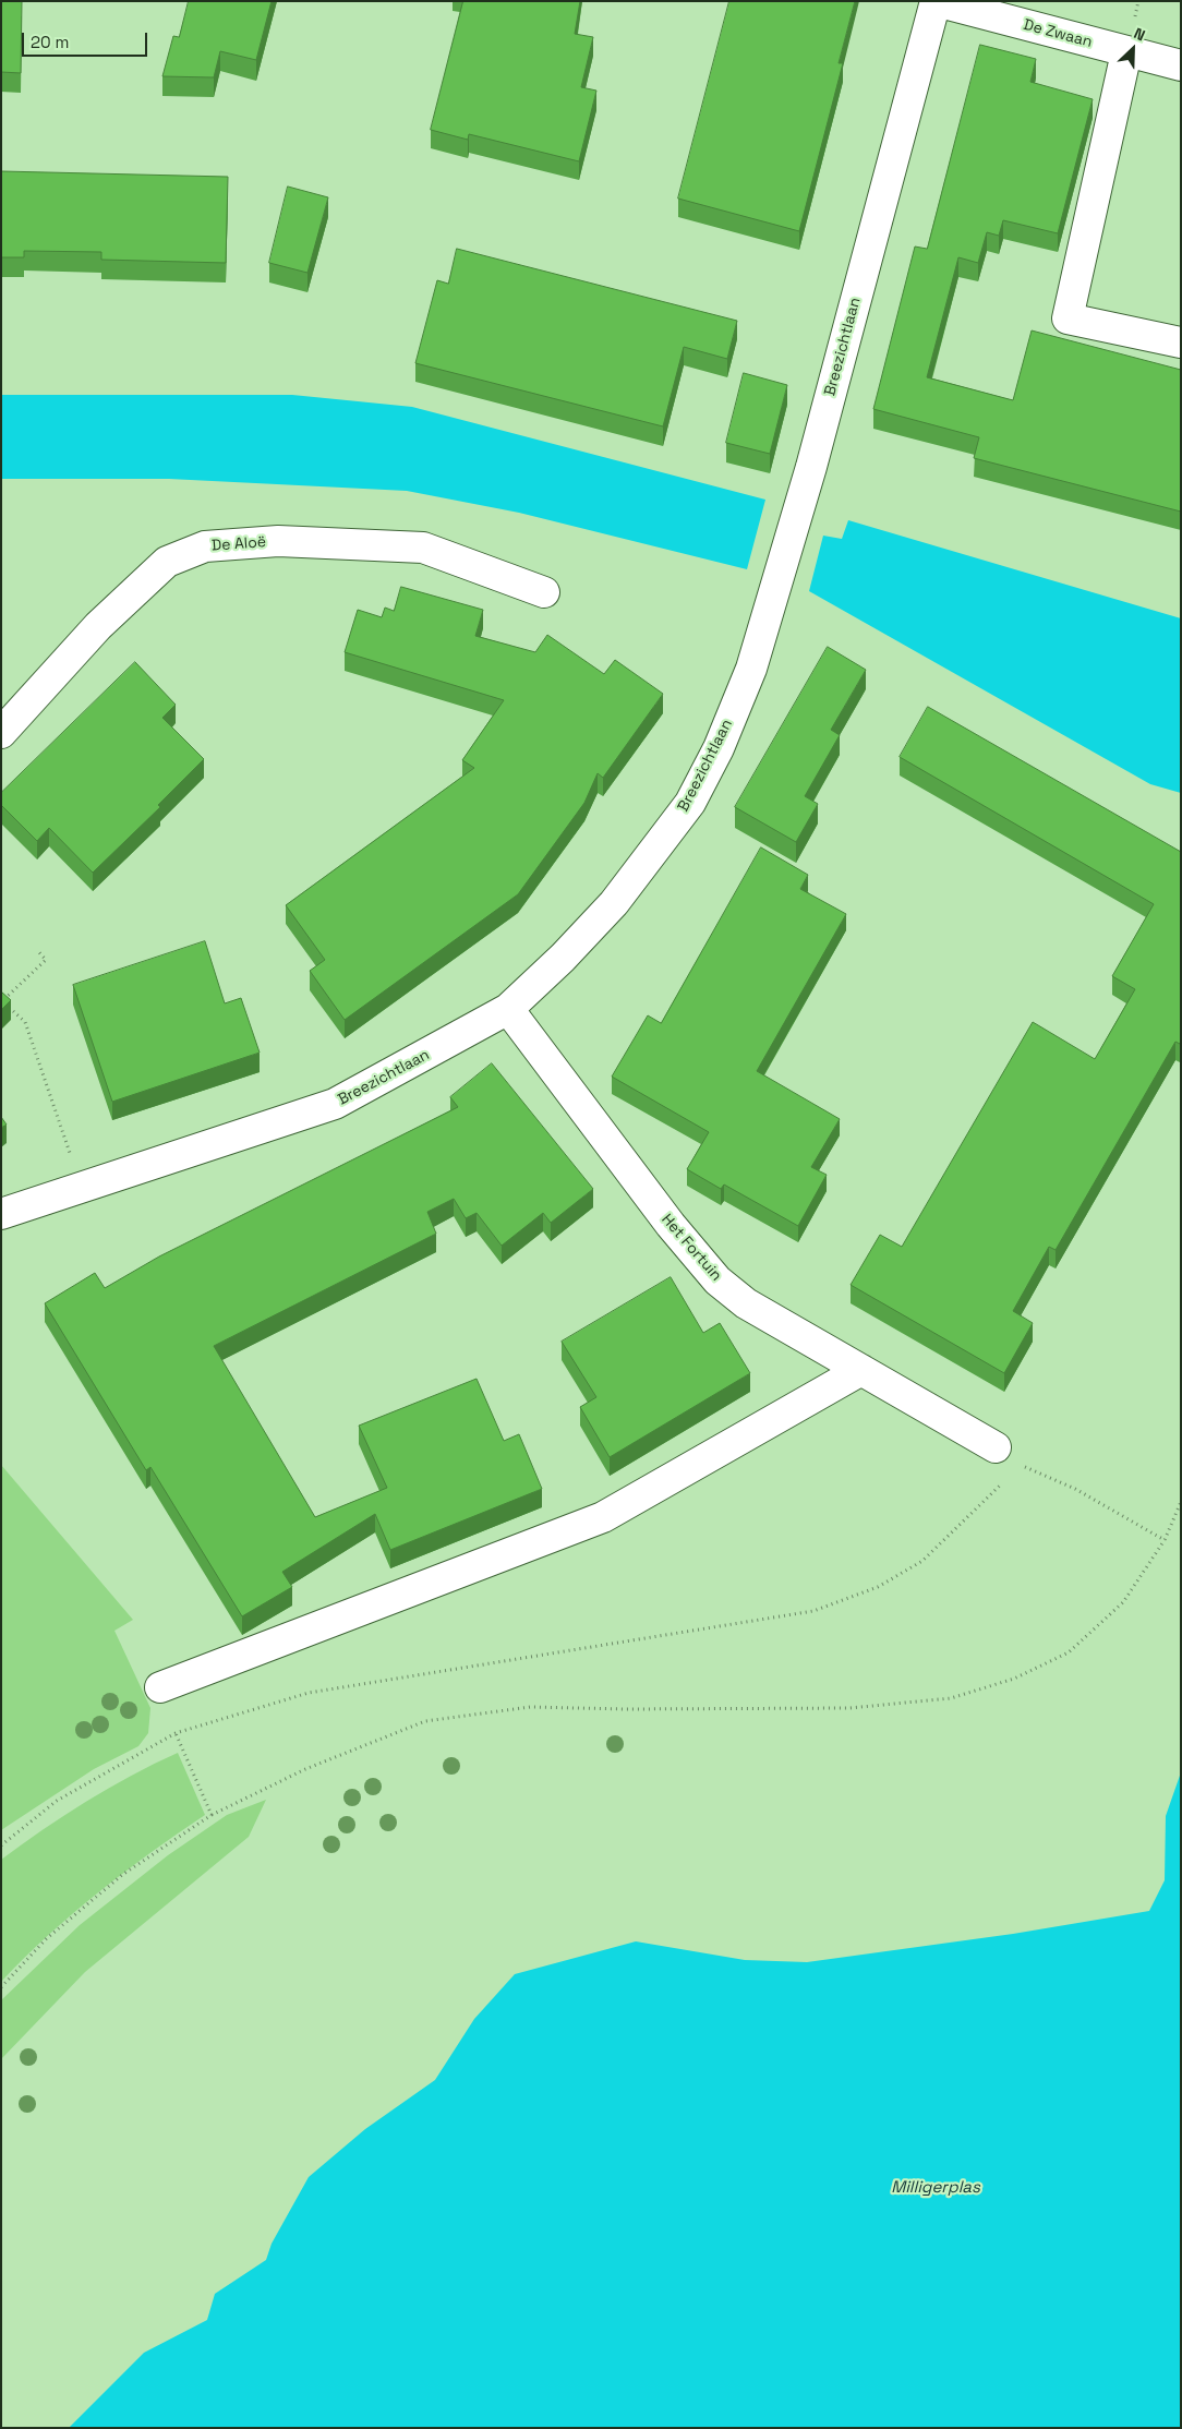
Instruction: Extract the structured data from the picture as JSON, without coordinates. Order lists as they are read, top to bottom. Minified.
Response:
{"streets":{"street":["De Zwaan","Breezichtlaan","De Aloë","Het Fortuin"]},"crossings":[["De Zwaan","Breezichtlaan"],["Breezichtlaan","Het Fortuin"]],"water":["Milligerplas"],"scale_bar":"20 m","north":"top right"}
